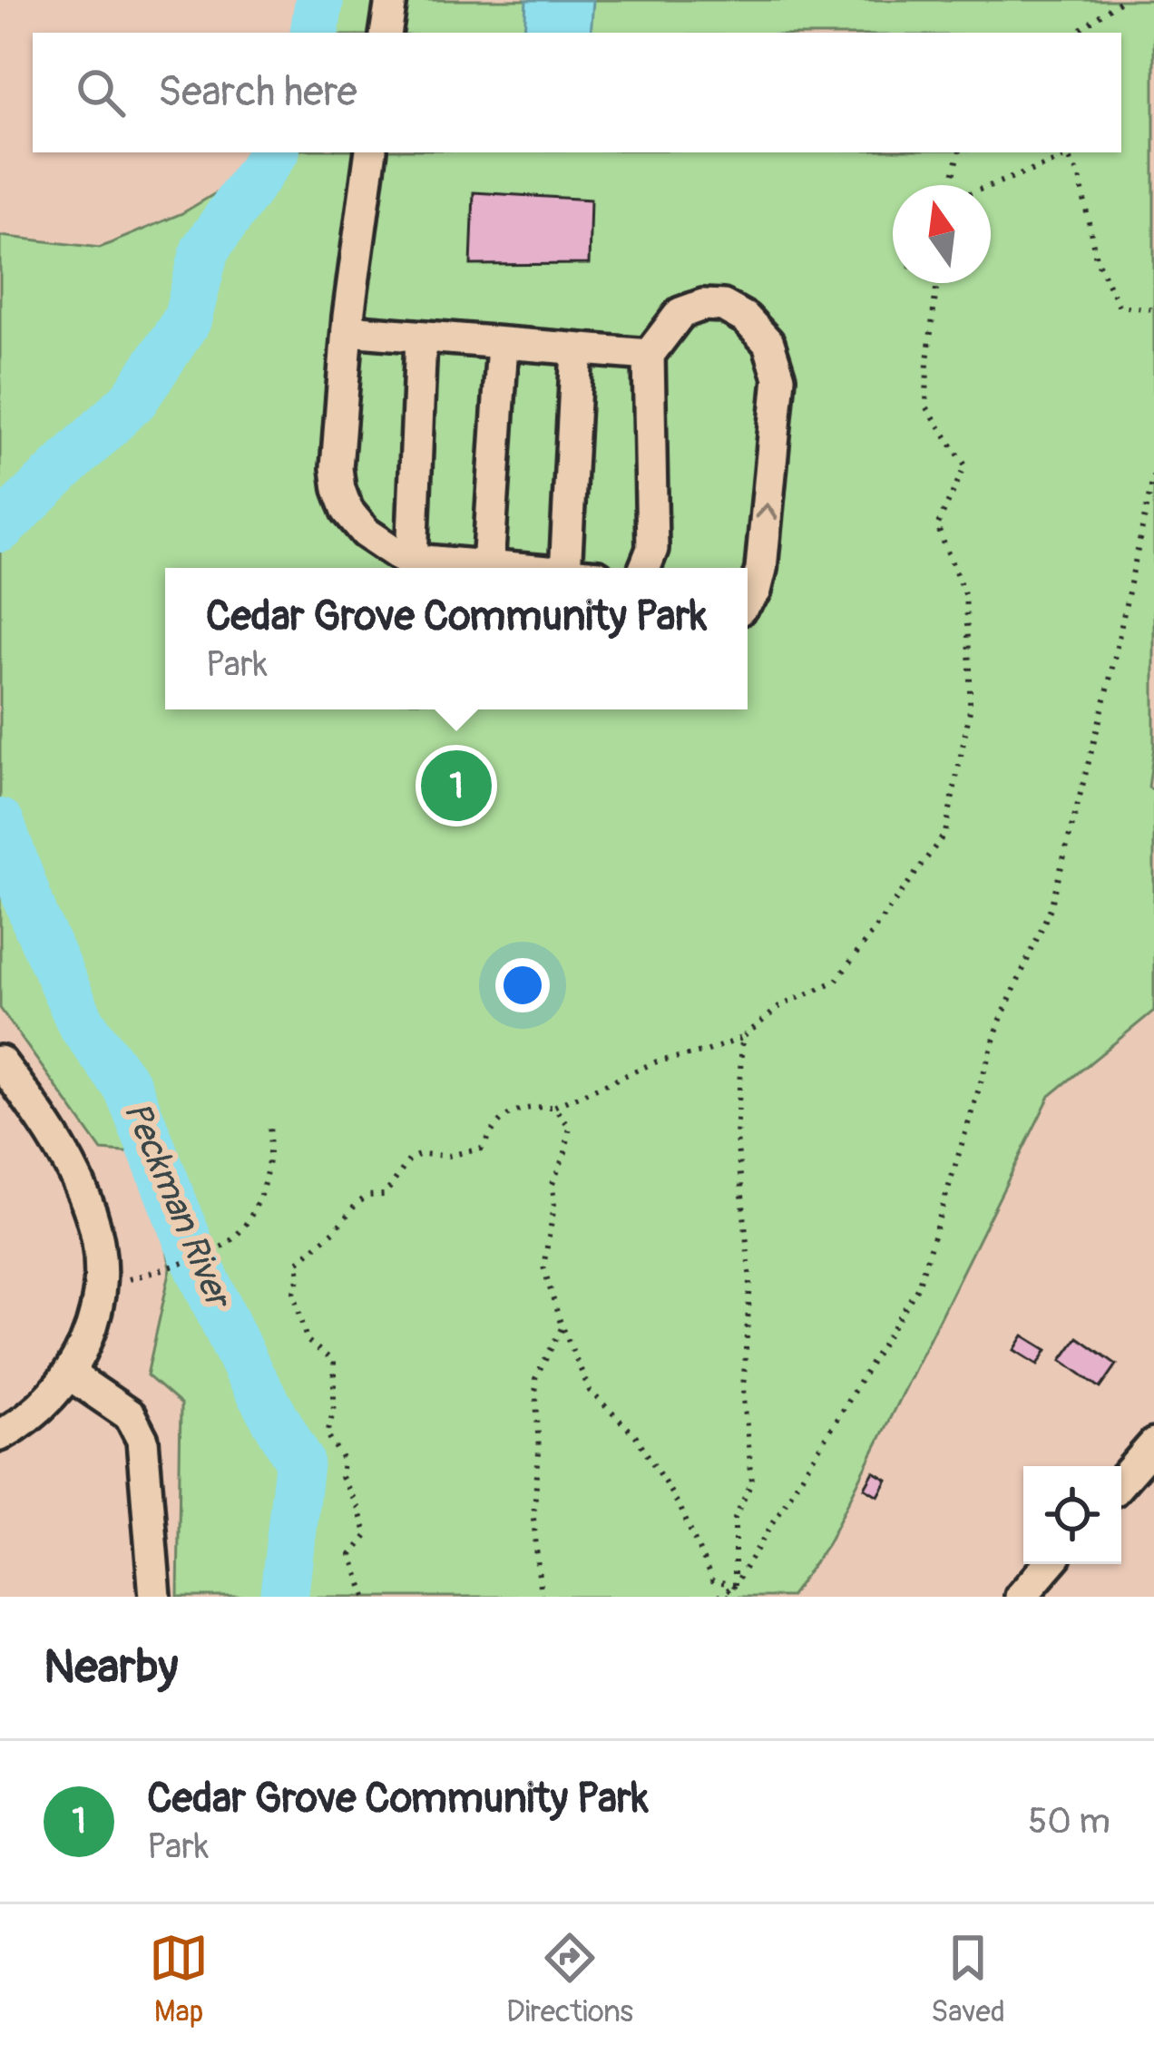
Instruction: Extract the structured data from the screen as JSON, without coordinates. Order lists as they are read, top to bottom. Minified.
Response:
{"water":["Peckman River"],"north":"top","page":{"search":"Search here","popup":["Cedar Grove Community Park","Park"],"pins":"1","heading":"Nearby","list":[{"mark":"1","name":"Cedar Grove Community Park","note":"Park","value":"50 m"}],"nav":["Map","Directions","Saved"]}}
